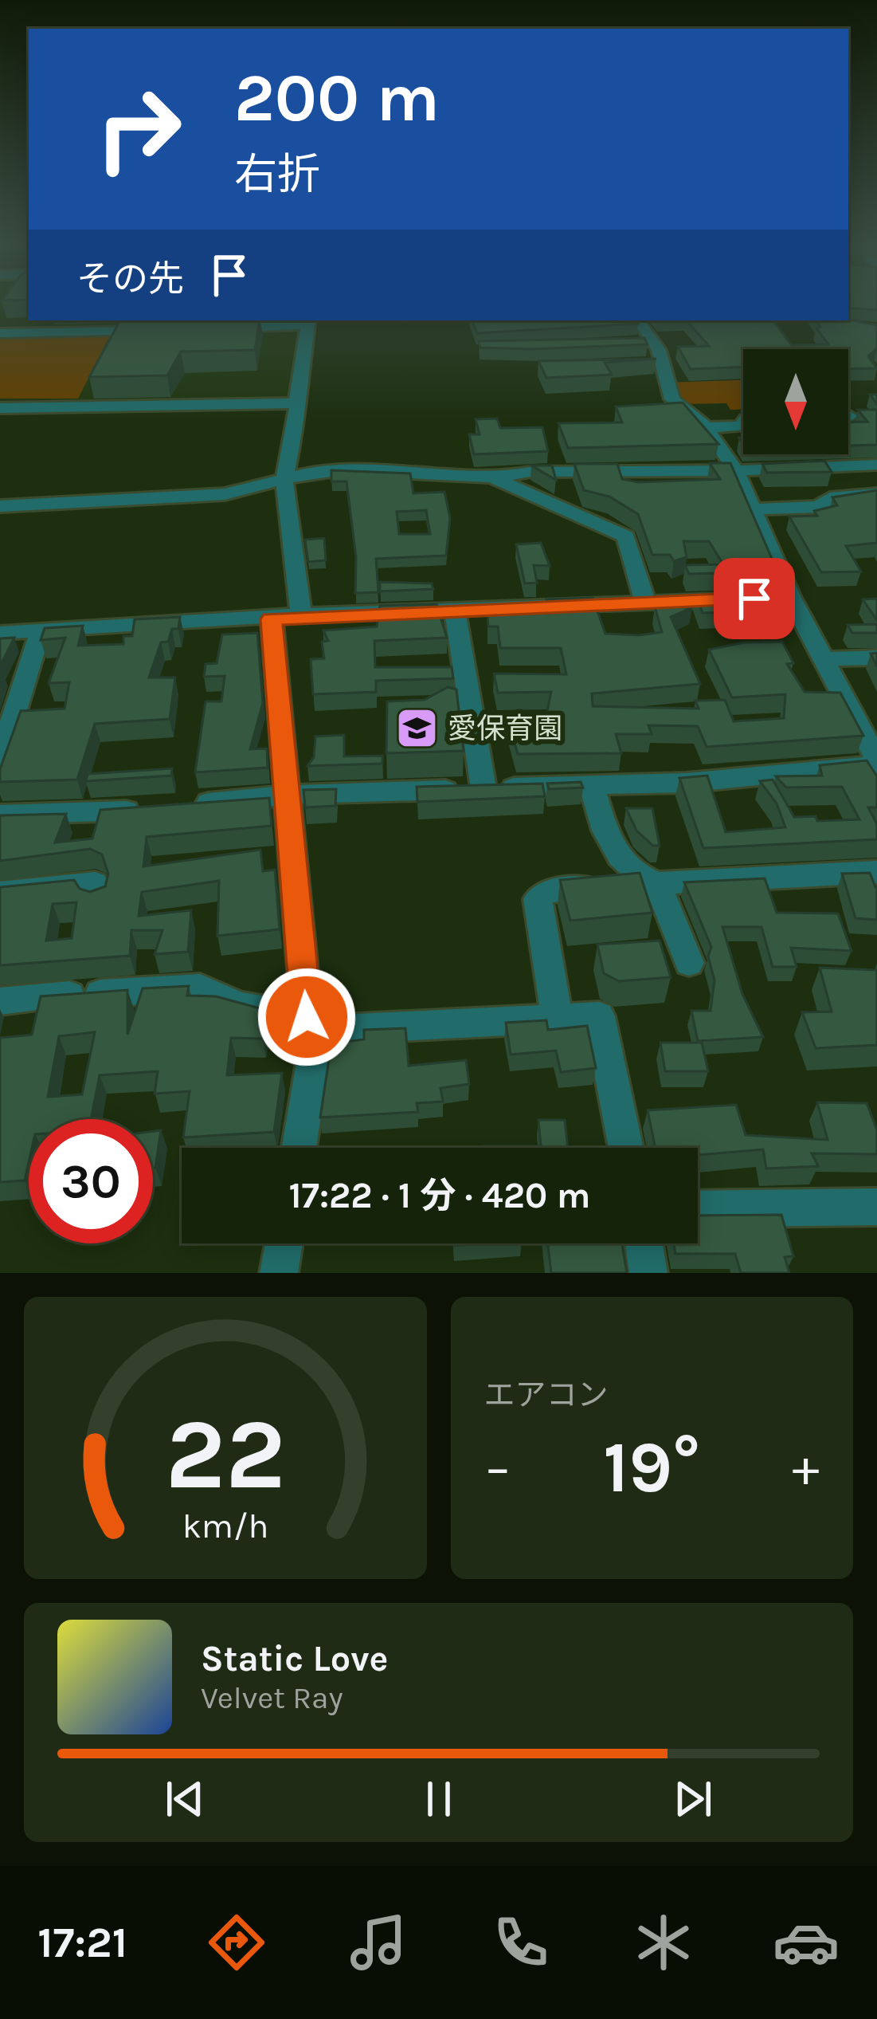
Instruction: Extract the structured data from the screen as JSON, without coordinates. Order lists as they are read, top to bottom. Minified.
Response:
{"places":{"school or university":["愛保育園"]},"north":"bottom","page":{"turn":["200 m","右折"],"then":"その先","limit":"30","trip":"17:22 · 1 分 · 420 m","tile":"エアコン","heat":["−","19°","+"],"song":["Static Love","Velvet Ray"],"tabs":"17:21","gauge":["22","km/h"]}}
